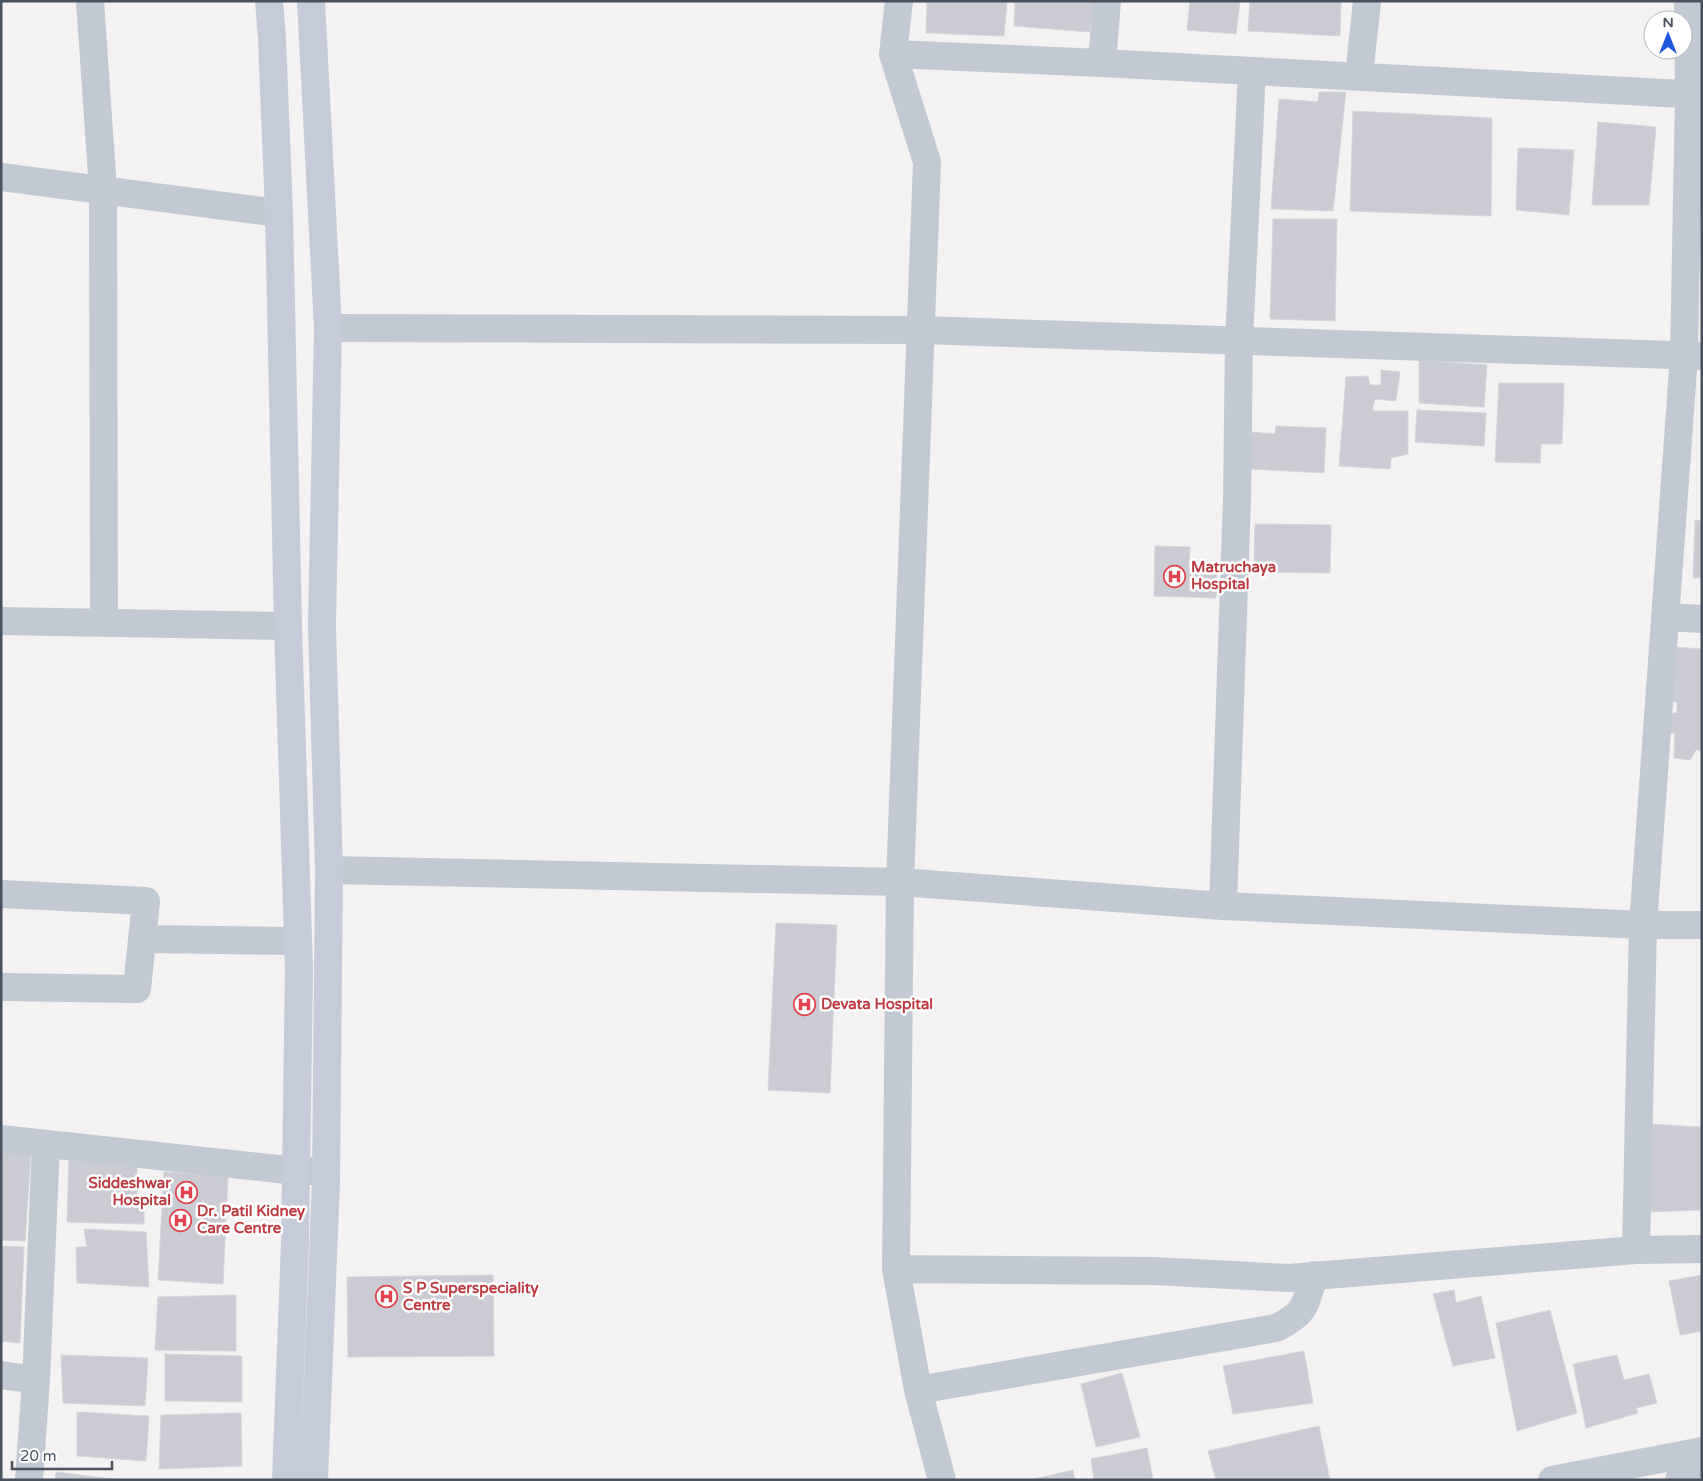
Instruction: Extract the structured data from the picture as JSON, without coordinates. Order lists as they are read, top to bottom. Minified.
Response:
{"places":{"hospital":["Matruchaya Hospital","Devata Hospital","Siddeshwar Hospital","Dr. Patil Kidney Care Centre","S P Superspeciality Centre"]},"scale_bar":"20 m","north":"top"}
